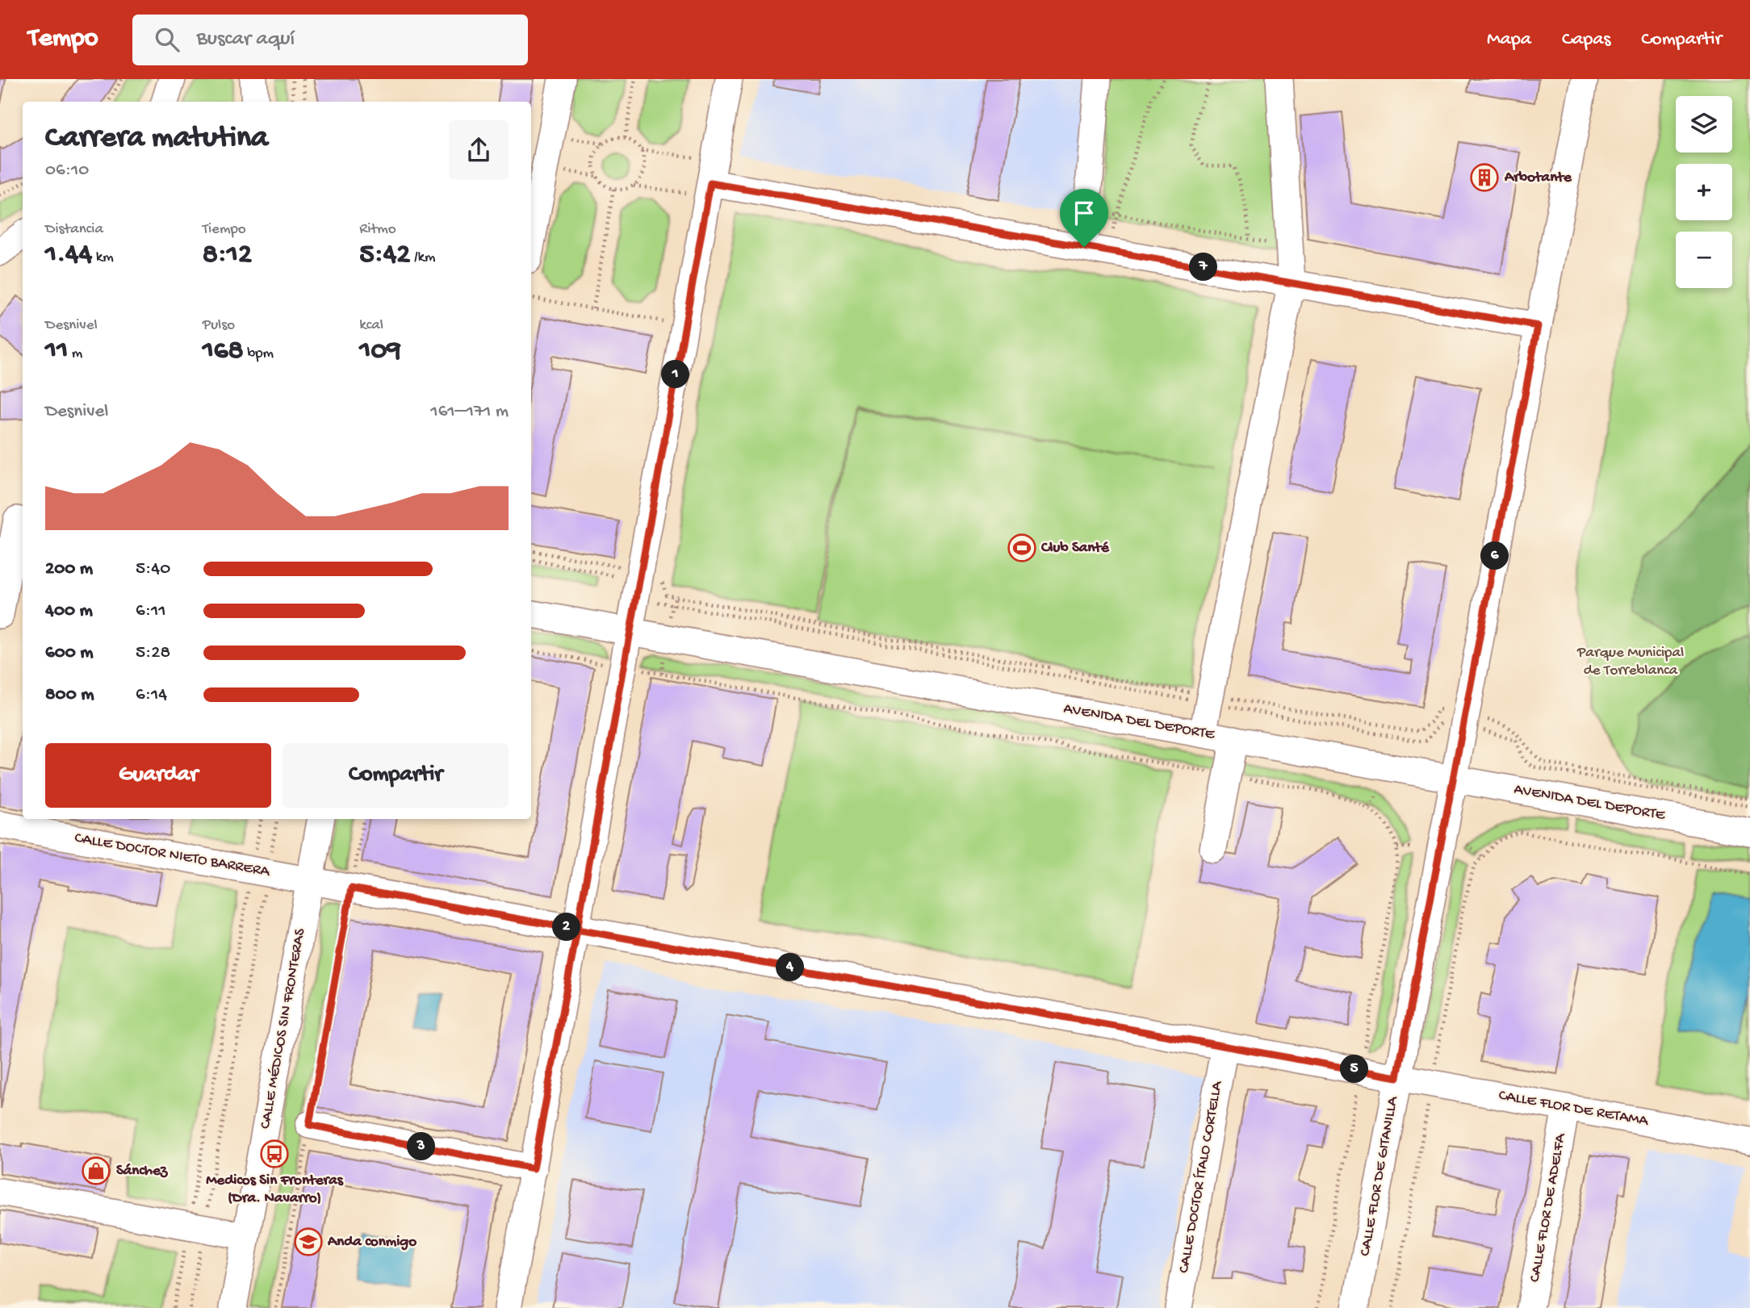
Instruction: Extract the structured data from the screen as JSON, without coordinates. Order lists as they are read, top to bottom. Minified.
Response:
{"streets":{"street":["AVENIDA DEL DEPORTE","CALLE DOCTOR NIETO BARRERA","CALLE MÉDICOS SIN FRONTERAS","CALLE FLOR DE RETAMA","CALLE FLOR DE GITANILLA","CALLE DOCTOR ÍTALO CORTELLA","CALLE FLOR DE ADELFA"]},"crossings":[["AVENIDA DEL DEPORTE","CALLE FLOR DE GITANILLA"],["CALLE DOCTOR NIETO BARRERA","CALLE MÉDICOS SIN FRONTERAS"],["CALLE DOCTOR NIETO BARRERA","CALLE FLOR DE RETAMA"],["CALLE FLOR DE RETAMA","CALLE FLOR DE GITANILLA"],["CALLE FLOR DE RETAMA","CALLE DOCTOR ÍTALO CORTELLA"],["CALLE FLOR DE RETAMA","CALLE FLOR DE ADELFA"]],"parks":["Parque Municipal de Torreblanca"],"places":{"building":["Arbotante"],"sports":["Club Santé"],"bus stop":["Medicos Sin Fronteras (Dra. Navarro)"],"shop":["Sánchez"],"school or university":["Anda conmigo"]},"page":{"header":"Tempo","search":"Buscar aquí","nav":["Mapa","Capas","Compartir"],"map_buttons":["+","−"],"heading":["Carrera matutina","06:10"],"stats":[["Distancia","1.44 km"],["Tiempo","8:12"],["Ritmo","5:42 /km"],["Desnivel","11 m"],["Pulso","168 bpm"],["kcal","109"]],"pins":["7","1","6","2","4","5","3"],"chart":["Desnivel","161–171 m"],"list":[{"name":"200 m","note":"5:40"},{"name":"400 m","note":"6:11"},{"name":"600 m","note":"5:28"},{"name":"800 m","note":"6:14"}],"buttons":["Guardar","Compartir"]}}
